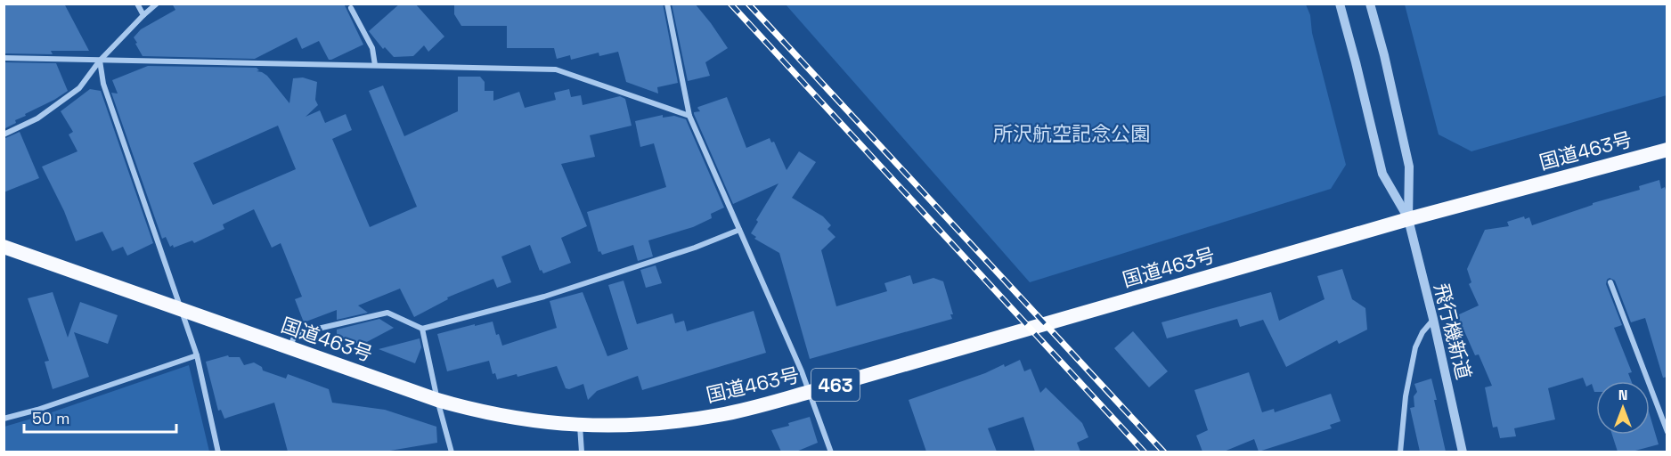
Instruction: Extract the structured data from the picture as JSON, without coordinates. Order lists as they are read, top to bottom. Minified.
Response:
{"streets":{"highway":["国道463号","463"],"street":["飛行機新道"]},"crossings":[["国道463号","飛行機新道"]],"parks":["所沢航空記念公園"],"scale_bar":"50 m","north":"top"}
